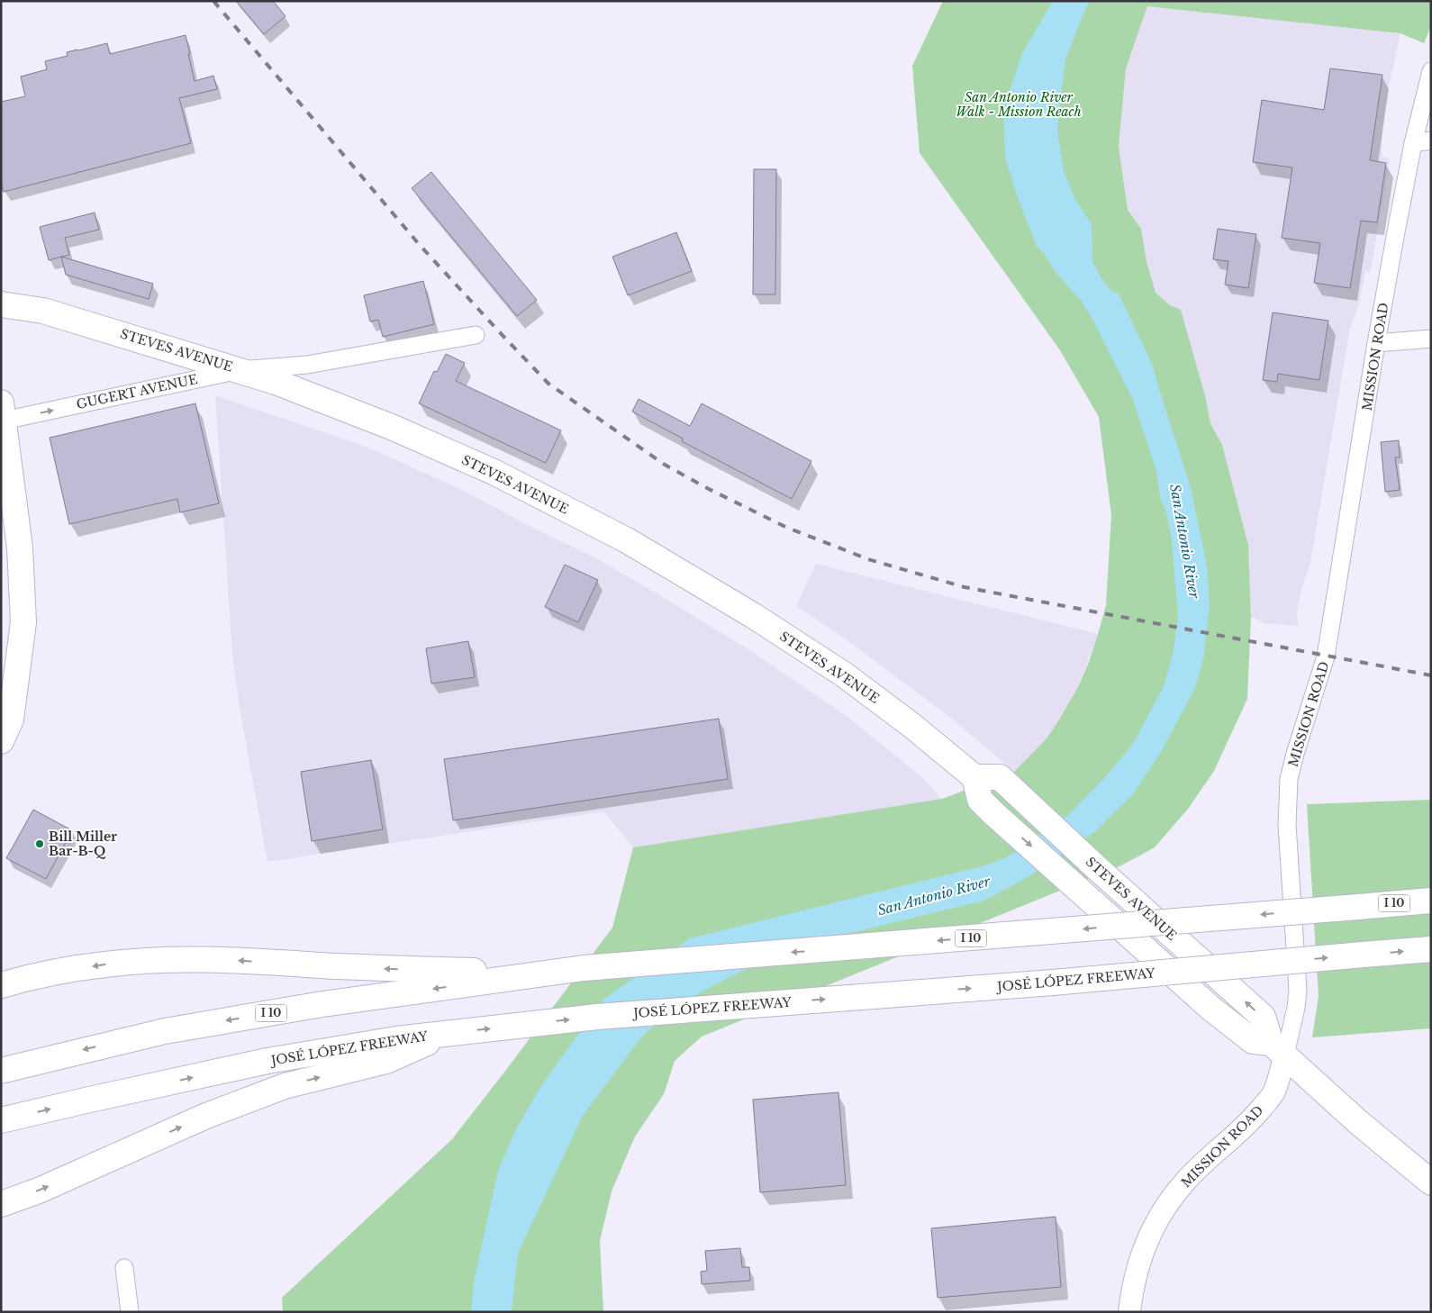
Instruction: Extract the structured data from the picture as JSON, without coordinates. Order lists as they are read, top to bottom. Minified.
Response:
{"streets":{"main road":["STEVES AVENUE","I 10","JOSÉ LÓPEZ FREEWAY"],"street":["MISSION ROAD","GUGERT AVENUE"]},"crossings":[["STEVES AVENUE","MISSION ROAD"],["STEVES AVENUE","GUGERT AVENUE"]],"one_way":["GUGERT AVENUE"],"water":["San Antonio River"],"parks":["San Antonio River Walk - Mission Reach"],"places":["Bill Miller Bar-B-Q"]}
